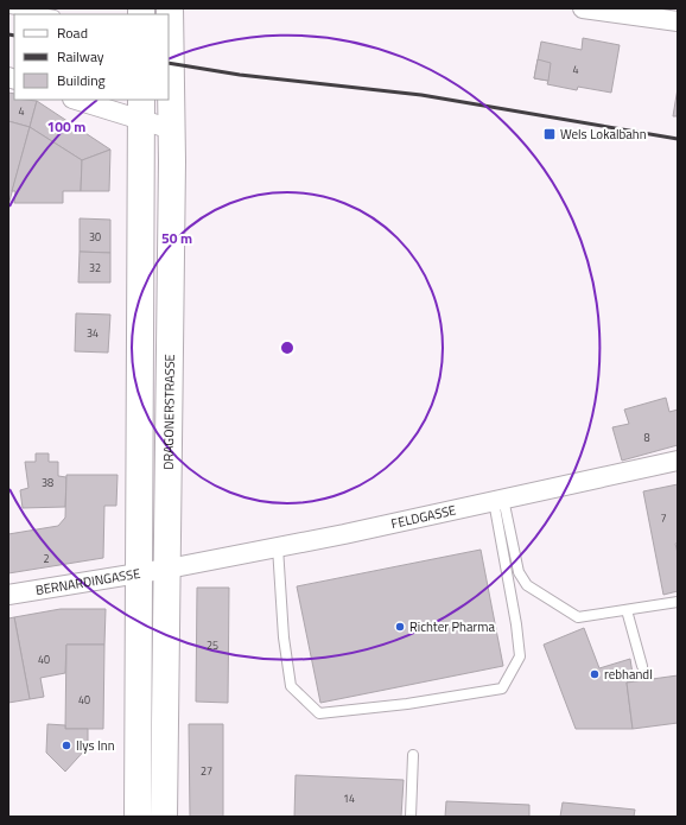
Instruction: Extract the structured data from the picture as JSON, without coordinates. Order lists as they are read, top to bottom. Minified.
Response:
{"streets":{"main road":["DRAGONERSTRASSE"],"street":["FELDGASSE","BERNARDINGASSE"]},"crossings":[["DRAGONERSTRASSE","FELDGASSE"],["DRAGONERSTRASSE","BERNARDINGASSE"],["FELDGASSE","BERNARDINGASSE"]],"places":{"transit":["Wels Lokalbahn"],"other":["Richter Pharma","rebhandl","Ilys Inn"]},"house_numbers":["4","4","30","32","34","8","38","7","2","25","40","40","27","14"],"legend":["Road","Railway","Building"],"rings":["100 m","50 m"]}
